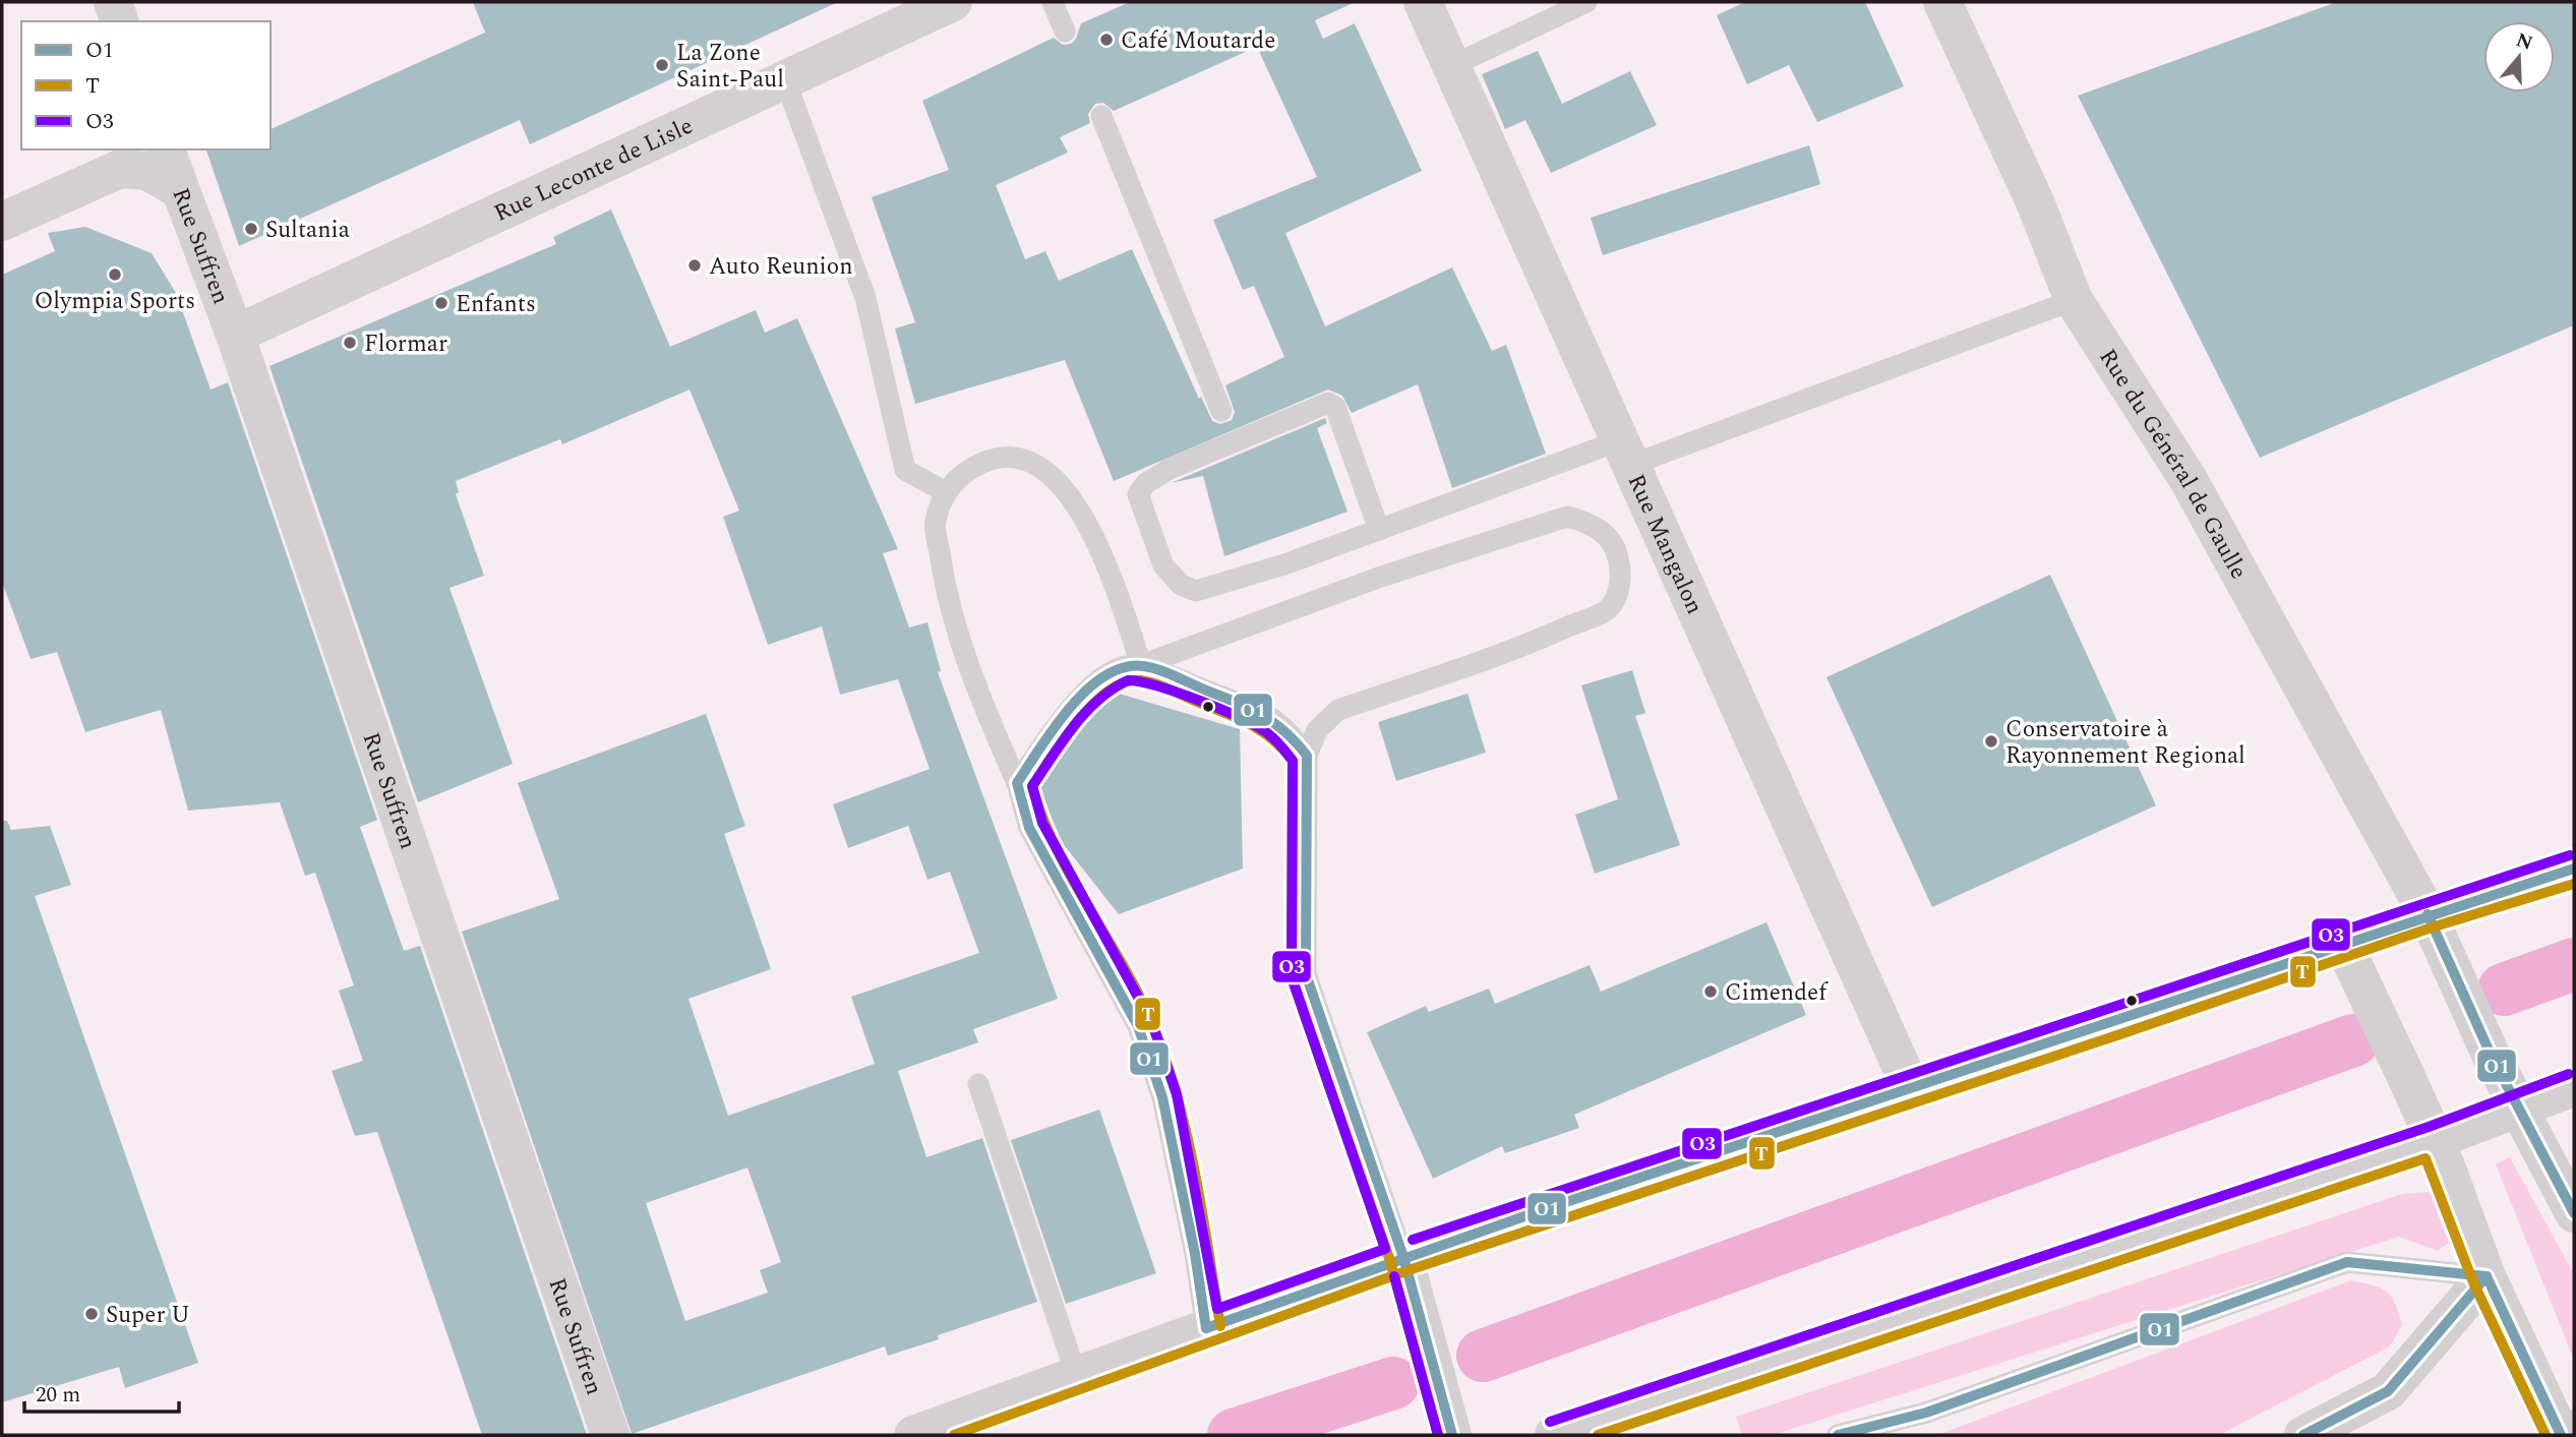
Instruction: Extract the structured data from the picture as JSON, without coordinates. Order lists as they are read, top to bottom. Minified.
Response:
{"streets":{"main road":["Rue Leconte de Lisle","Rue Suffren","Rue du Général de Gaulle","Rue Mangalon"]},"crossings":[["Rue Leconte de Lisle","Rue Suffren"]],"places":["Café Moutarde","La Zone Saint-Paul","Sultania","Auto Reunion","Olympia Sports","Enfants","Flormar","Conservatoire à Rayonnement Regional","Cimendef","Super U"],"lines":["transit line O1","transit line T","transit line O3"],"legend":["O1","T","O3"],"scale_bar":"20 m","north":"top"}
